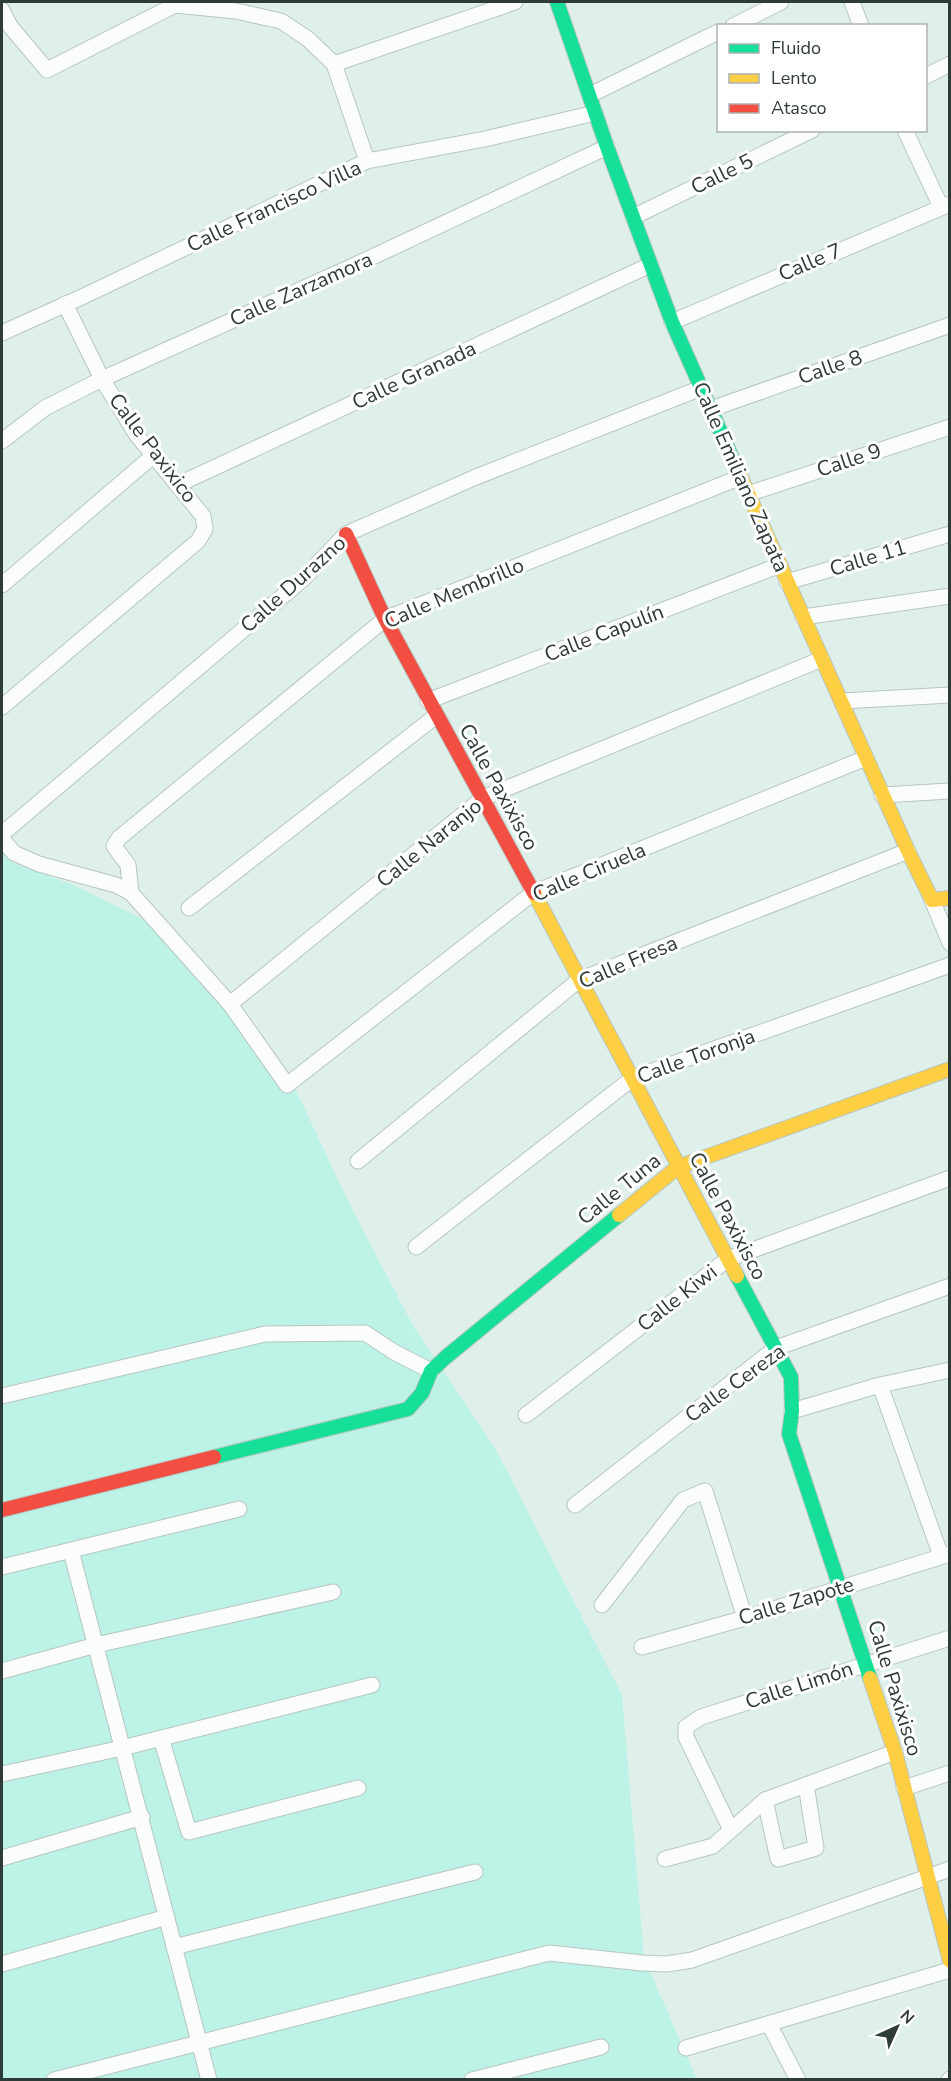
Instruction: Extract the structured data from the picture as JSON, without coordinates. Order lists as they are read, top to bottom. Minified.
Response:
{"streets":{"street":["Calle 5","Calle Francisco Villa","Calle 7","Calle Zarzamora","Calle 8","Calle Granada","Calle Paxixico","Calle 9","Calle Emiliano Zapata","Calle 11","Calle Durazno","Calle Membrillo","Calle Capulín","Calle Paxixisco","Calle Naranjo","Calle Ciruela","Calle Fresa","Calle Toronja","Calle Tuna","Calle Kiwi","Calle Cereza","Calle Zapote","Calle Limón"]},"crossings":[["Calle 5","Calle Emiliano Zapata"],["Calle Francisco Villa","Calle Paxixico"],["Calle Francisco Villa","Calle Emiliano Zapata"],["Calle 7","Calle Emiliano Zapata"],["Calle Zarzamora","Calle Paxixico"],["Calle Zarzamora","Calle Emiliano Zapata"],["Calle 8","Calle Emiliano Zapata"],["Calle Granada","Calle Paxixico"],["Calle Granada","Calle Emiliano Zapata"],["Calle 9","Calle Emiliano Zapata"],["Calle Emiliano Zapata","Calle 11"],["Calle Emiliano Zapata","Calle Durazno"],["Calle Emiliano Zapata","Calle Membrillo"],["Calle Emiliano Zapata","Calle Capulín"],["Calle Emiliano Zapata","Calle Naranjo"],["Calle Emiliano Zapata","Calle Ciruela"],["Calle Emiliano Zapata","Calle Fresa"],["Calle Durazno","Calle Paxixisco"],["Calle Membrillo","Calle Paxixisco"],["Calle Capulín","Calle Paxixisco"],["Calle Paxixisco","Calle Naranjo"],["Calle Paxixisco","Calle Ciruela"],["Calle Paxixisco","Calle Fresa"],["Calle Paxixisco","Calle Toronja"],["Calle Paxixisco","Calle Tuna"],["Calle Paxixisco","Calle Kiwi"],["Calle Paxixisco","Calle Cereza"],["Calle Paxixisco","Calle Zapote"],["Calle Paxixisco","Calle Limón"],["Calle Naranjo","Calle Ciruela"]],"legend":["Fluido","Lento","Atasco"],"north":"top right"}
